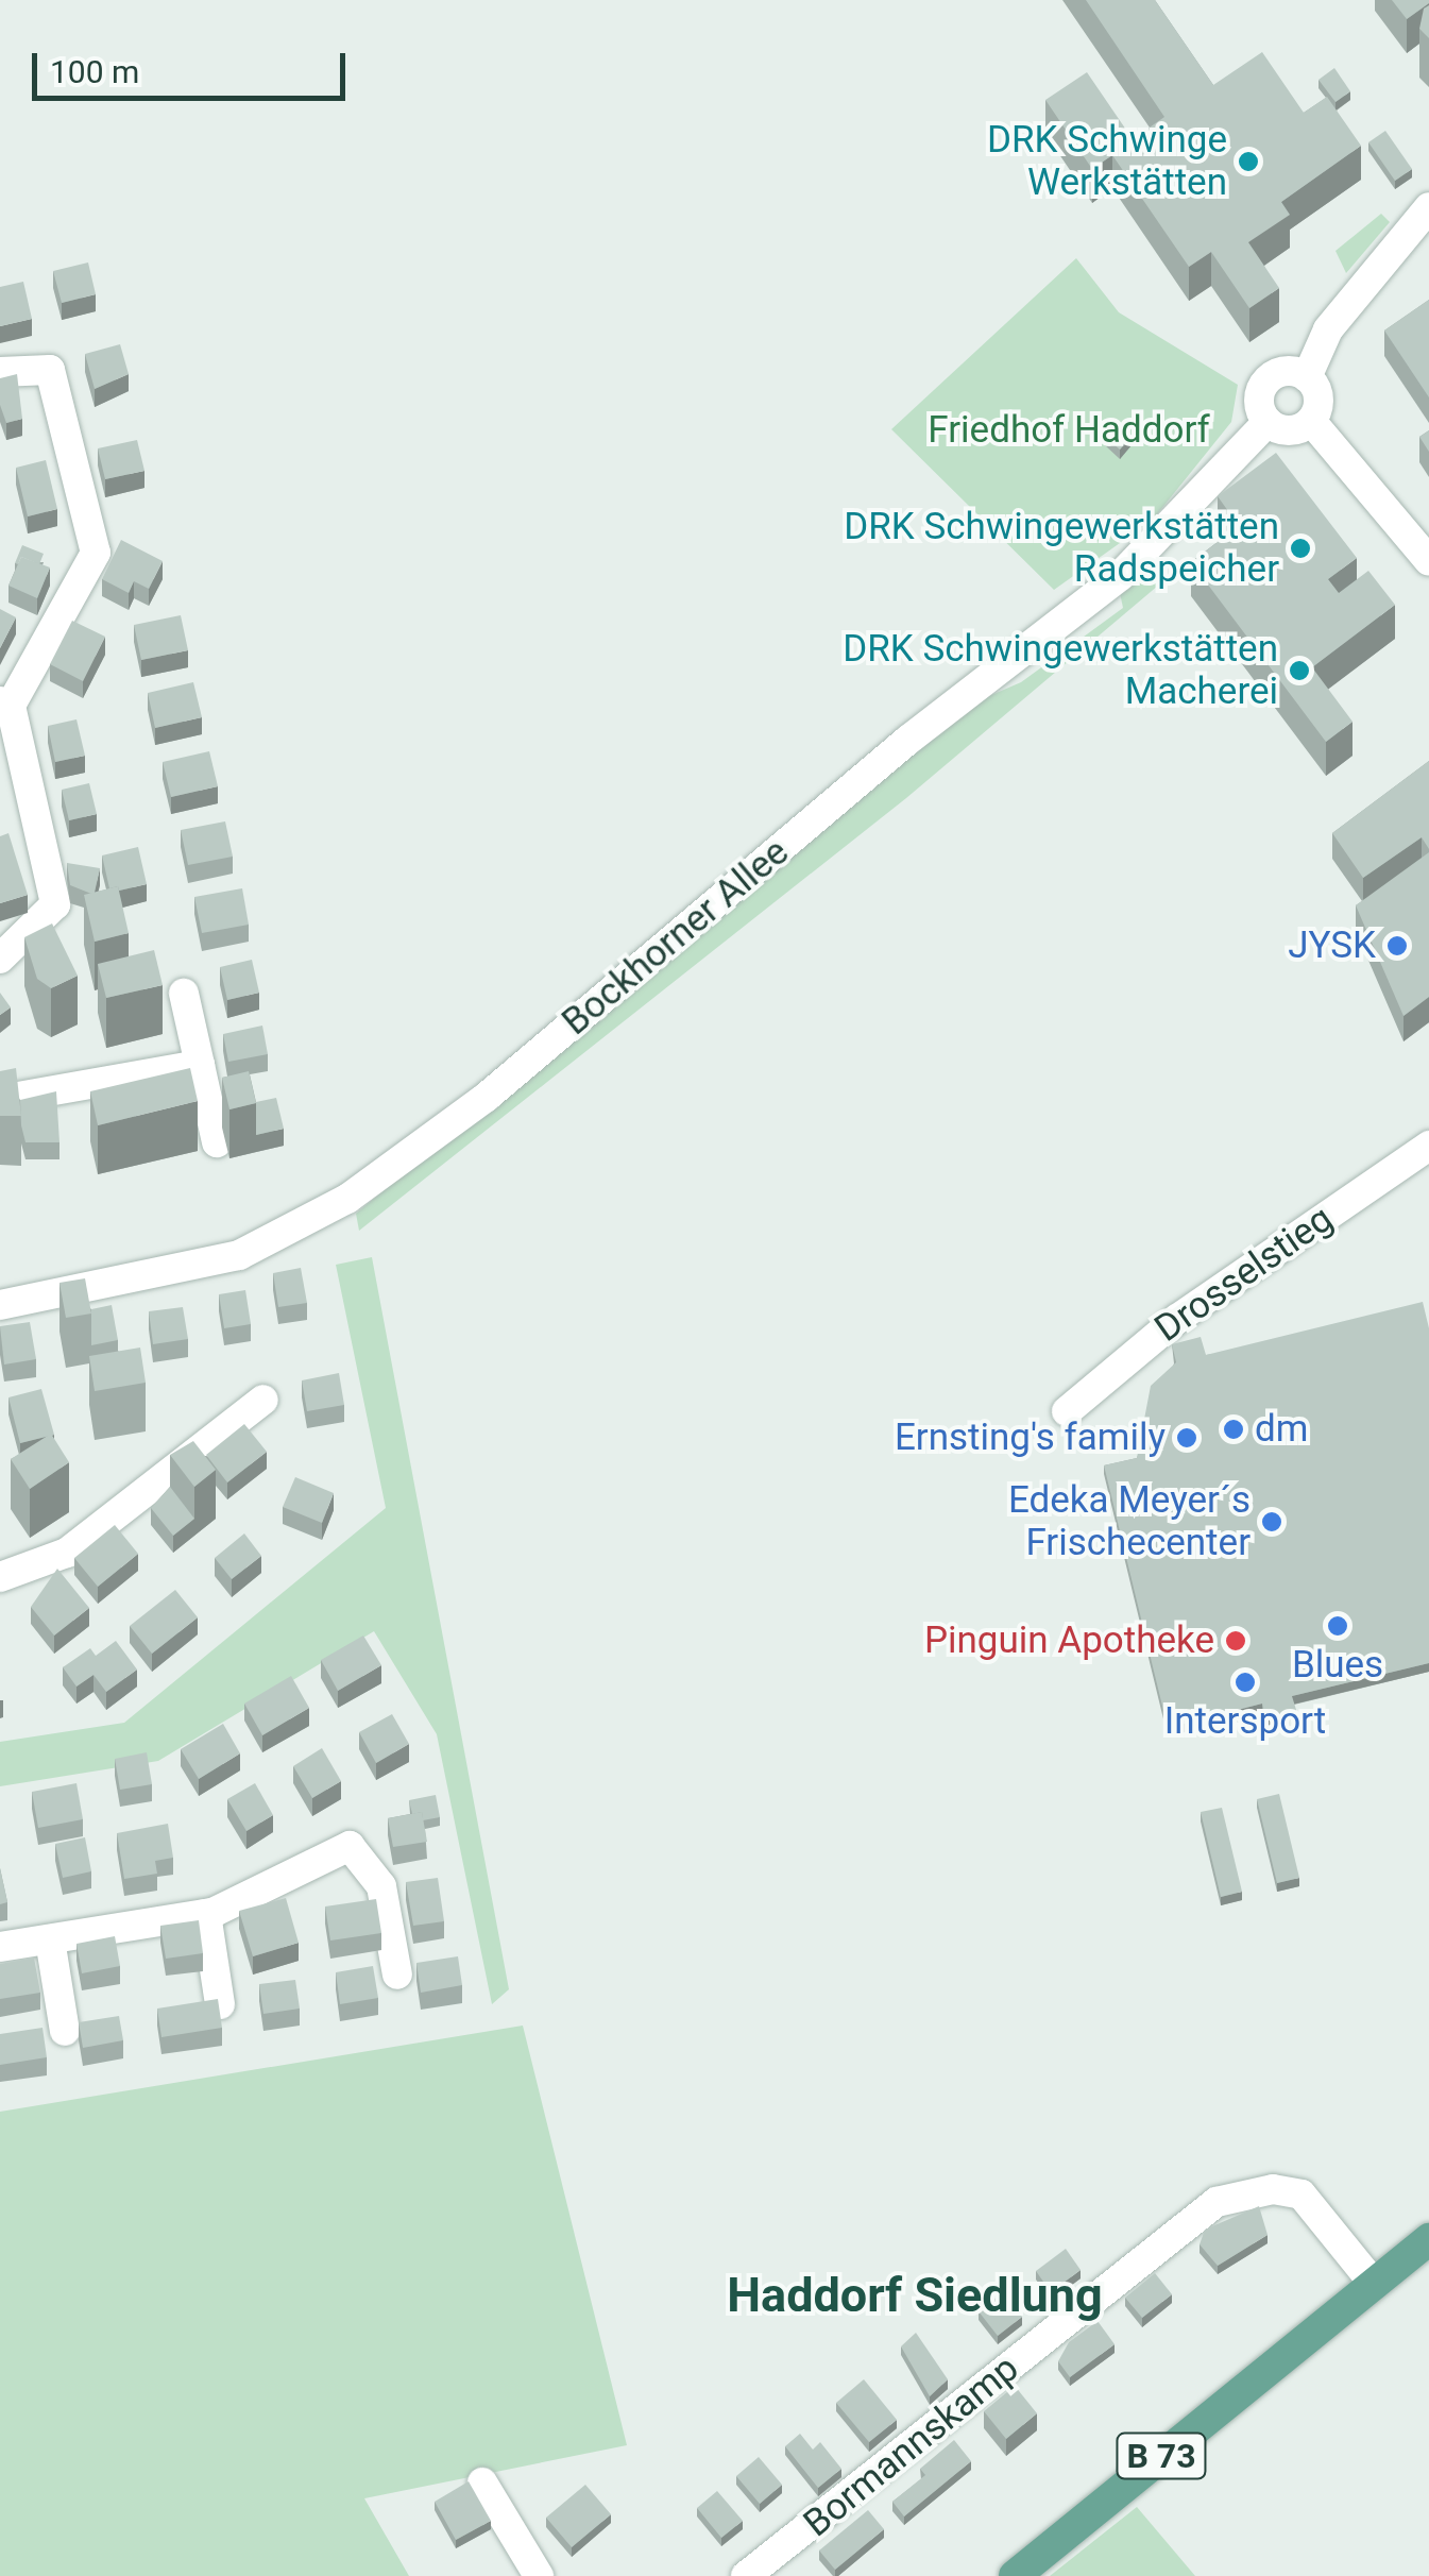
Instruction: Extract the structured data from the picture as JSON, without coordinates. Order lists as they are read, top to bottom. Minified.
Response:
{"streets":{"main road":["B 73"],"street":["Bockhorner Allee","Drosselstieg","Bormannskamp"]},"crossings":[["Bormannskamp","B 73"]],"districts":["Haddorf Siedlung"],"parks":["Friedhof Haddorf"],"places":["DRK Schwinge Werkstätten","DRK Schwingewerkstätten Radspeicher","DRK Schwingewerkstätten Macherei","JYSK","dm","Ernsting's family","Edeka Meyer´s Frischecenter","Blues","Pinguin Apotheke","Intersport"],"scale_bar":"100 m"}
